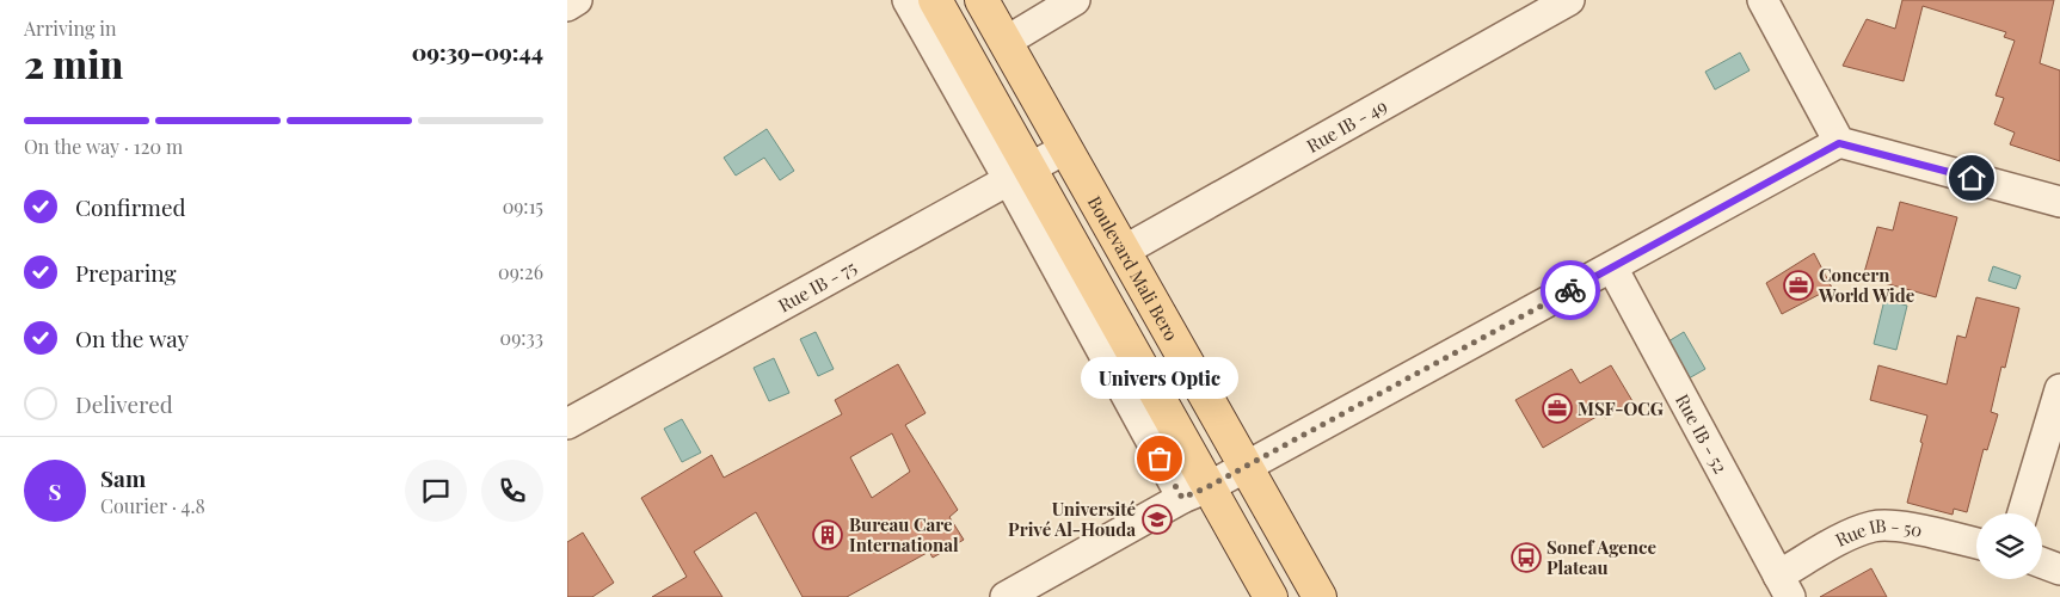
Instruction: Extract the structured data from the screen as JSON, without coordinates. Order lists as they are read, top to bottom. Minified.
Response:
{"streets":{"main road":["Boulevard Mali Bero"],"street":["Rue IB - 49","Rue IB - 75","Rue IB - 52","Rue IB - 50"]},"crossings":[["Rue IB - 49","Boulevard Mali Bero"],["Boulevard Mali Bero","Rue IB - 75"],["Rue IB - 52","Rue IB - 50"]],"places":{"office":["Concern World Wide","MSF-OCG"],"other":["Univers Optic"],"school or university":["Université Privé Al-Houda"],"building":["Bureau Care International"],"bus stop":["Sonef Agence Plateau"]},"page":{"heading":["2 min","Arriving in","09:39–09:44"],"panel":["Sam","Courier · 4.8"],"bar":"On the way · 120 m","list":[["Confirmed","09:15"],["Preparing","09:26"],["On the way","09:33"],"Delivered"],"bubble":"Univers Optic","round":"S"}}
